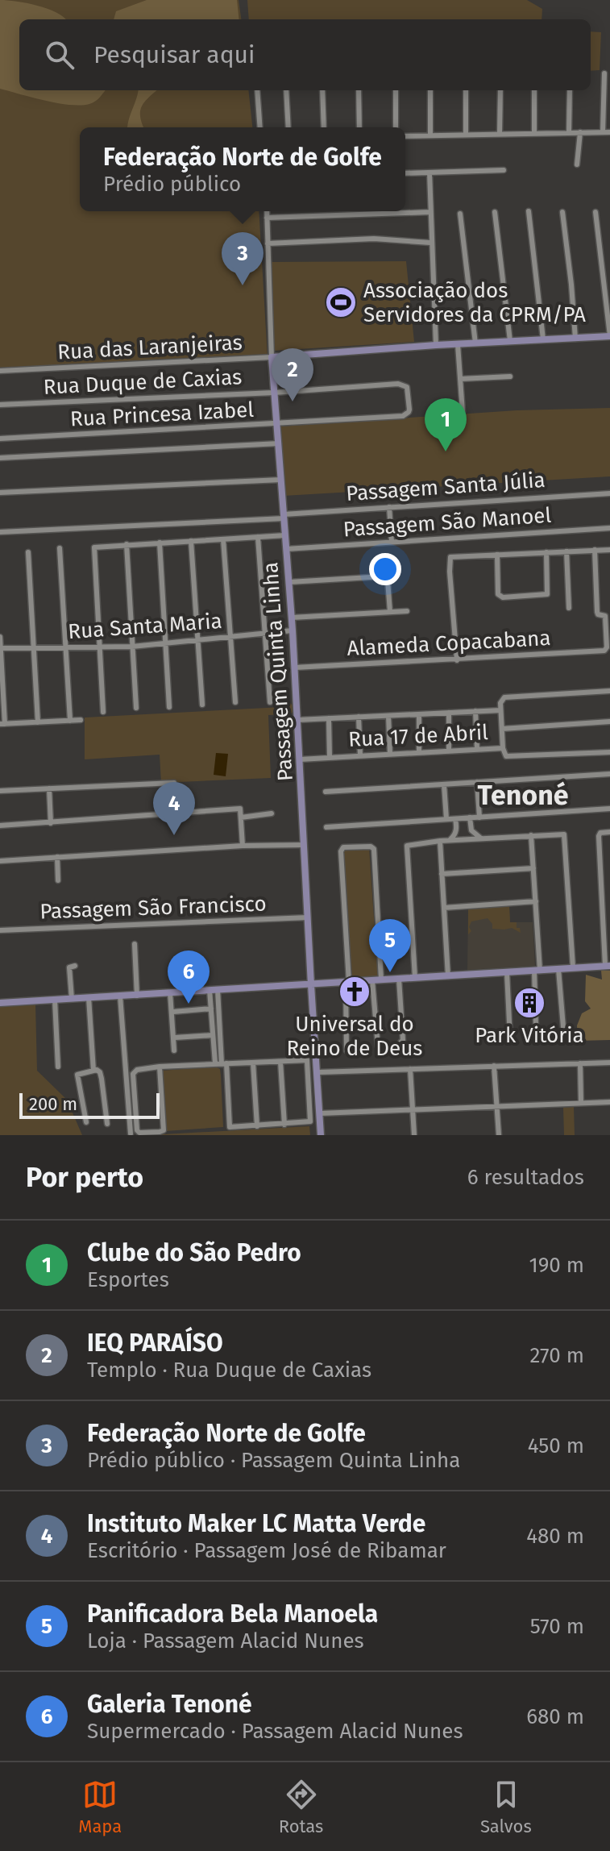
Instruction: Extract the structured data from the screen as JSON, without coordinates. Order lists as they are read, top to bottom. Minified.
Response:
{"streets":{"street":["Rua das Laranjeiras","Rua Duque de Caxias","Rua Princesa Izabel","Passagem Santa Júlia","Passagem São Manoel","Rua Santa Maria","Alameda Copacabana","Passagem Quinta Linha","Rua 17 de Abril","Passagem São Francisco"]},"crossings":[["Rua das Laranjeiras","Passagem Quinta Linha"],["Rua Duque de Caxias","Rua Princesa Izabel"],["Rua Duque de Caxias","Passagem Quinta Linha"],["Rua Princesa Izabel","Passagem Quinta Linha"],["Passagem Santa Júlia","Passagem Quinta Linha"],["Passagem São Manoel","Passagem Quinta Linha"],["Rua Santa Maria","Passagem Quinta Linha"],["Alameda Copacabana","Passagem Quinta Linha"],["Passagem Quinta Linha","Rua 17 de Abril"],["Passagem Quinta Linha","Passagem São Francisco"]],"districts":["Tenoné"],"places":{"sports":["Associação dos Servidores da CPRM/PA"],"church":["Universal do Reino de Deus"],"building":["Park Vitória"]},"scale_bar":"200 m","page":{"search":"Pesquisar aqui","popup":["Federação Norte de Golfe","Prédio público"],"pins":["3","2","1","4","5","6"],"scale":"200 m","heading":["Por perto","6 resultados"],"list":[{"mark":"1","name":"Clube do São Pedro","note":"Esportes","value":"190 m"},{"mark":"2","name":"IEQ PARAÍSO","note":"Templo · Rua Duque de Caxias","value":"270 m"},{"mark":"3","name":"Federação Norte de Golfe","note":"Prédio público · Passagem Quinta Linha","value":"450 m"},{"mark":"4","name":"Instituto Maker LC Matta Verde","note":"Escritório · Passagem José de Ribamar","value":"480 m"},{"mark":"5","name":"Panificadora Bela Manoela","note":"Loja · Passagem Alacid Nunes","value":"570 m"},{"mark":"6","name":"Galeria Tenoné","note":"Supermercado · Passagem Alacid Nunes","value":"680 m"}],"nav":["Mapa","Rotas","Salvos"]}}
